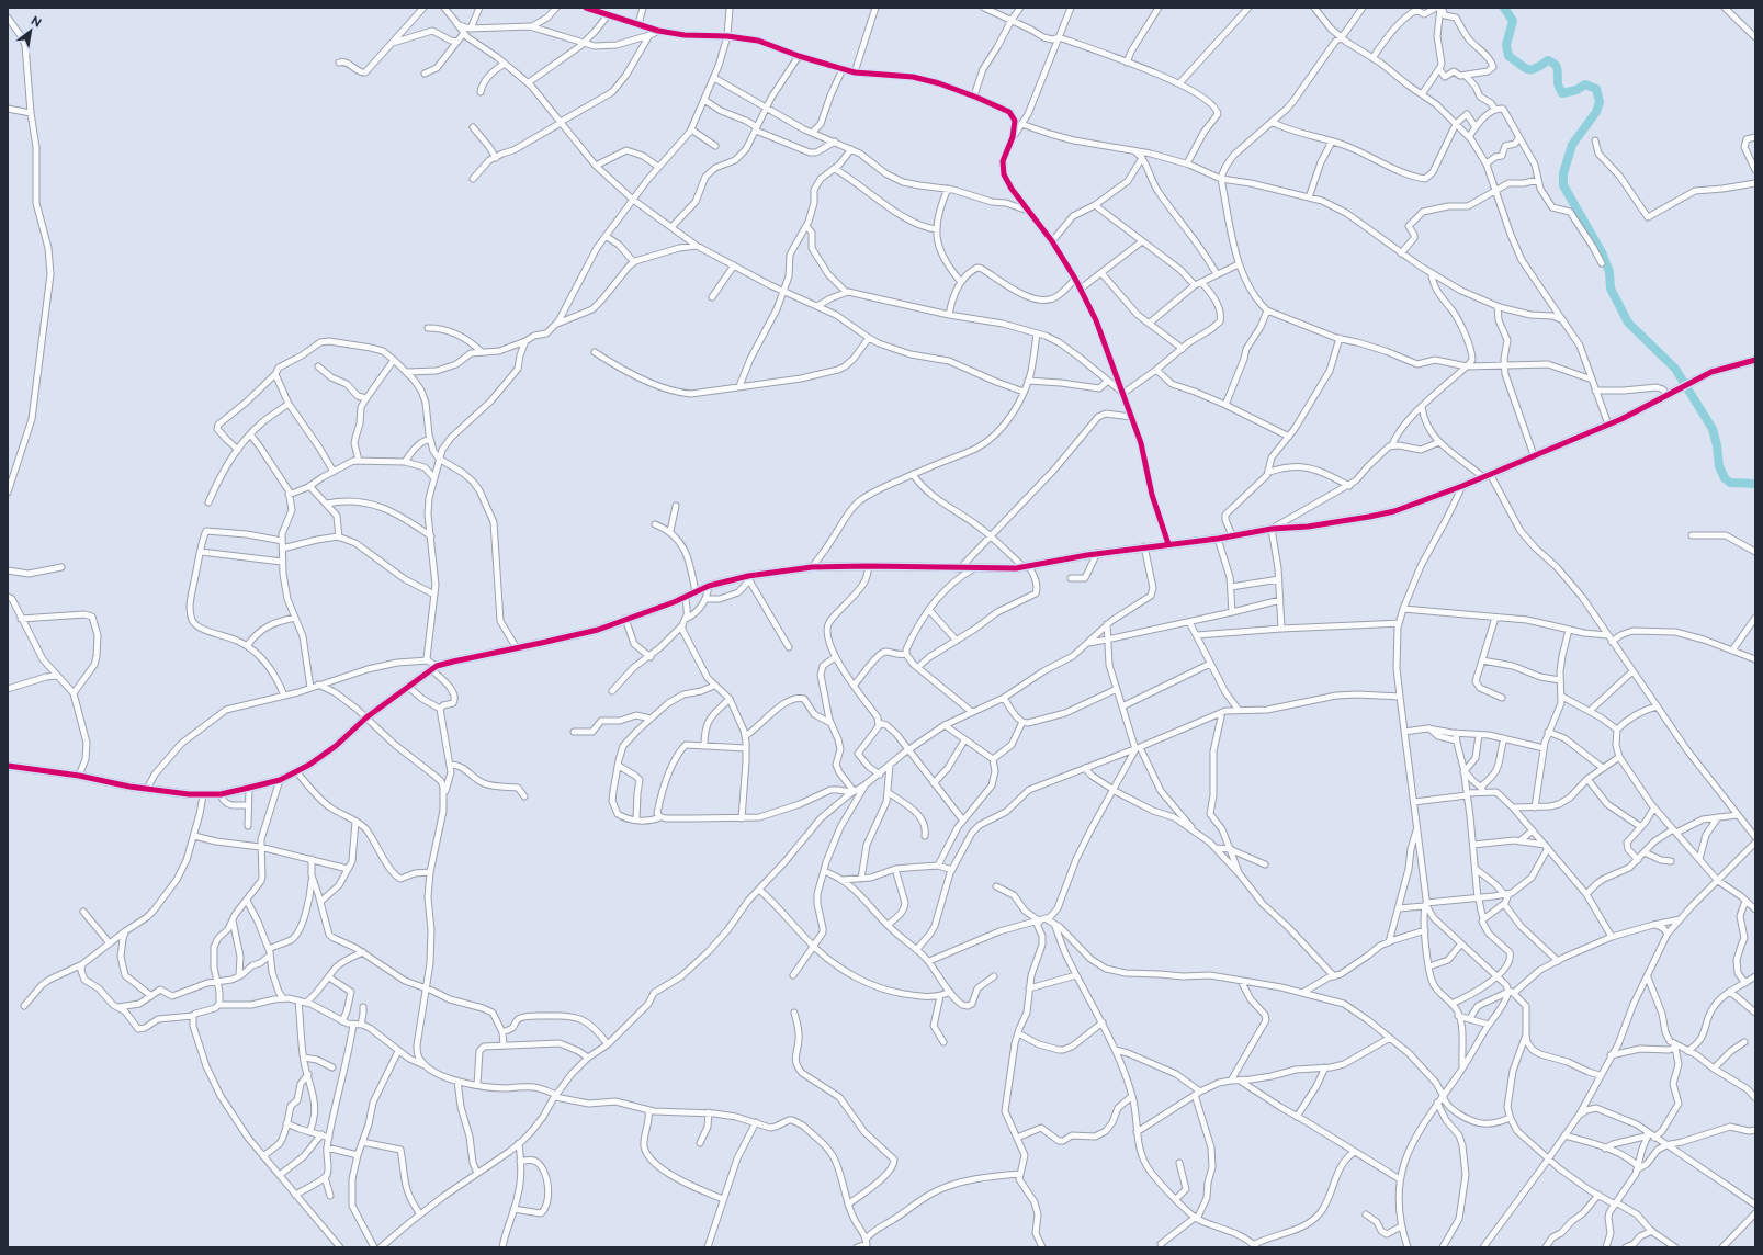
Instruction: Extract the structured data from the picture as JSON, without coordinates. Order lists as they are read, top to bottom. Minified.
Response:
{"north":"top right"}
